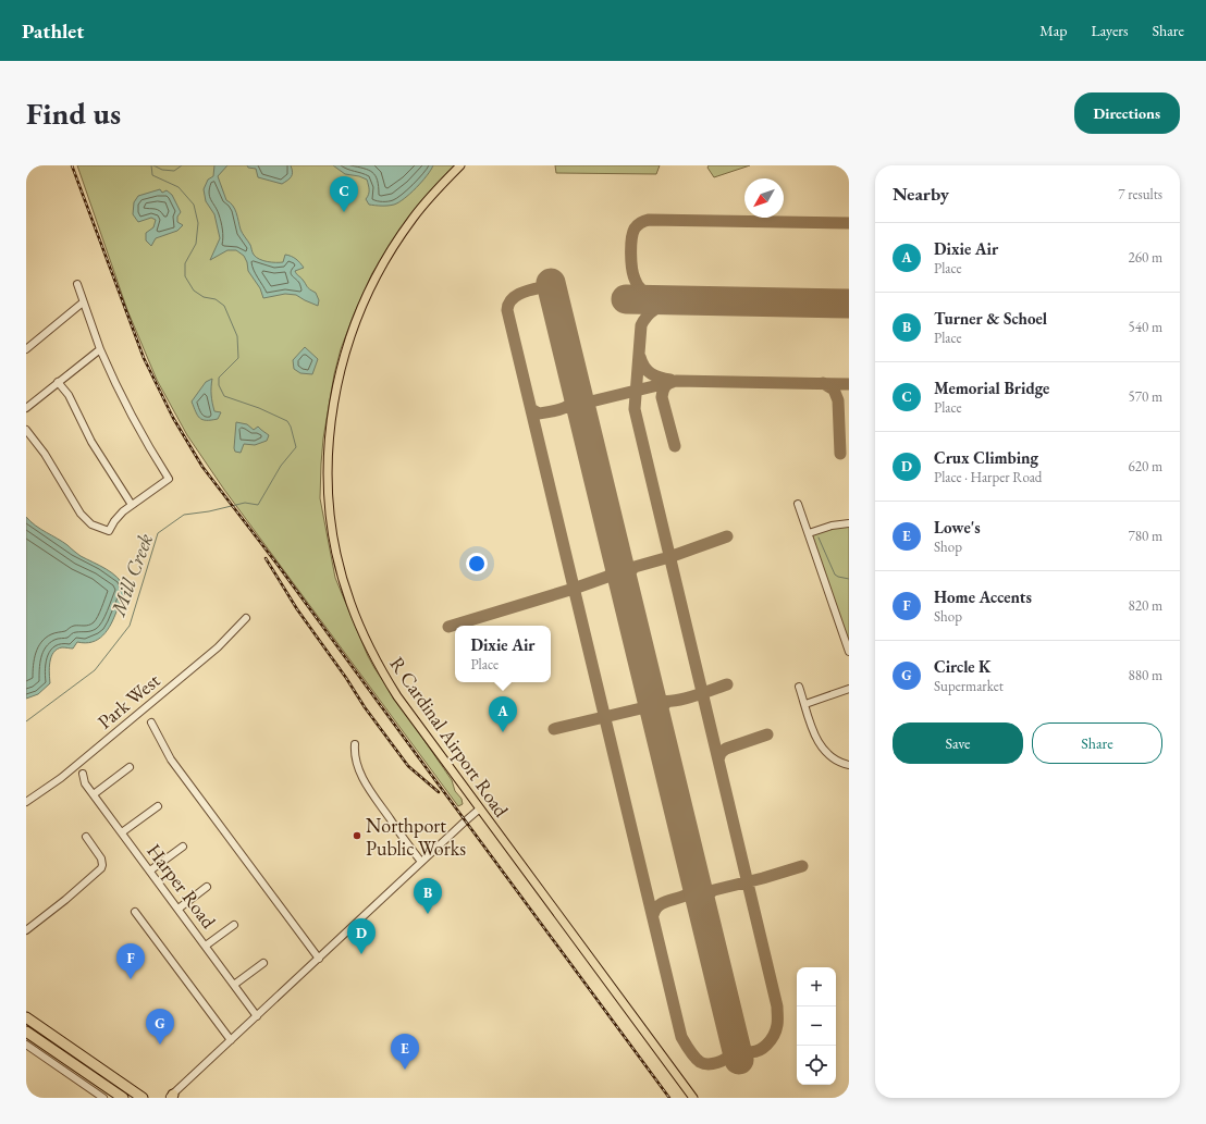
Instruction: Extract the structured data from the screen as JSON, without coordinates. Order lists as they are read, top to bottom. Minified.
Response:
{"streets":{"main road":["R Cardinal Airport Road"],"street":["Park West","Harper Road"]},"water":["Mill Creek"],"places":["Northport Public Works"],"north":"bottom left","page":{"header":"Pathlet","nav":["Map","Layers","Share"],"buttons":["Directions",["Save","Share"]],"title":"Find us","heading":["Nearby","7 results"],"pins":["C","A","B","D","F","G","E"],"list":[{"mark":"A","name":"Dixie Air","note":"Place","value":"260 m"},{"mark":"B","name":"Turner & Schoel","note":"Place","value":"540 m"},{"mark":"C","name":"Memorial Bridge","note":"Place","value":"570 m"},{"mark":"D","name":"Crux Climbing","note":"Place · Harper Road","value":"620 m"},{"mark":"E","name":"Lowe's","note":"Shop","value":"780 m"},{"mark":"F","name":"Home Accents","note":"Shop","value":"820 m"},{"mark":"G","name":"Circle K","note":"Supermarket","value":"880 m"}],"popup":["Dixie Air","Place"],"map_buttons":["+","−"]}}
